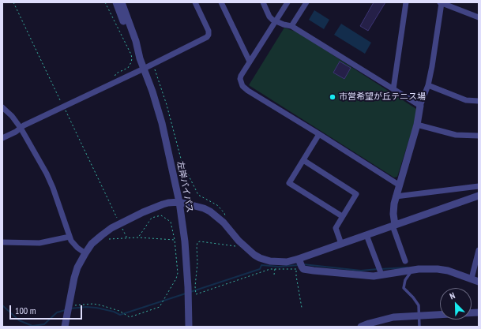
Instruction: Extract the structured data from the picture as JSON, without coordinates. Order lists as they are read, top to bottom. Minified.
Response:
{"streets":{"street":["左岸バイパス"]},"places":["市営希望が丘テニス場"],"scale_bar":"100 m","north":"top left"}
